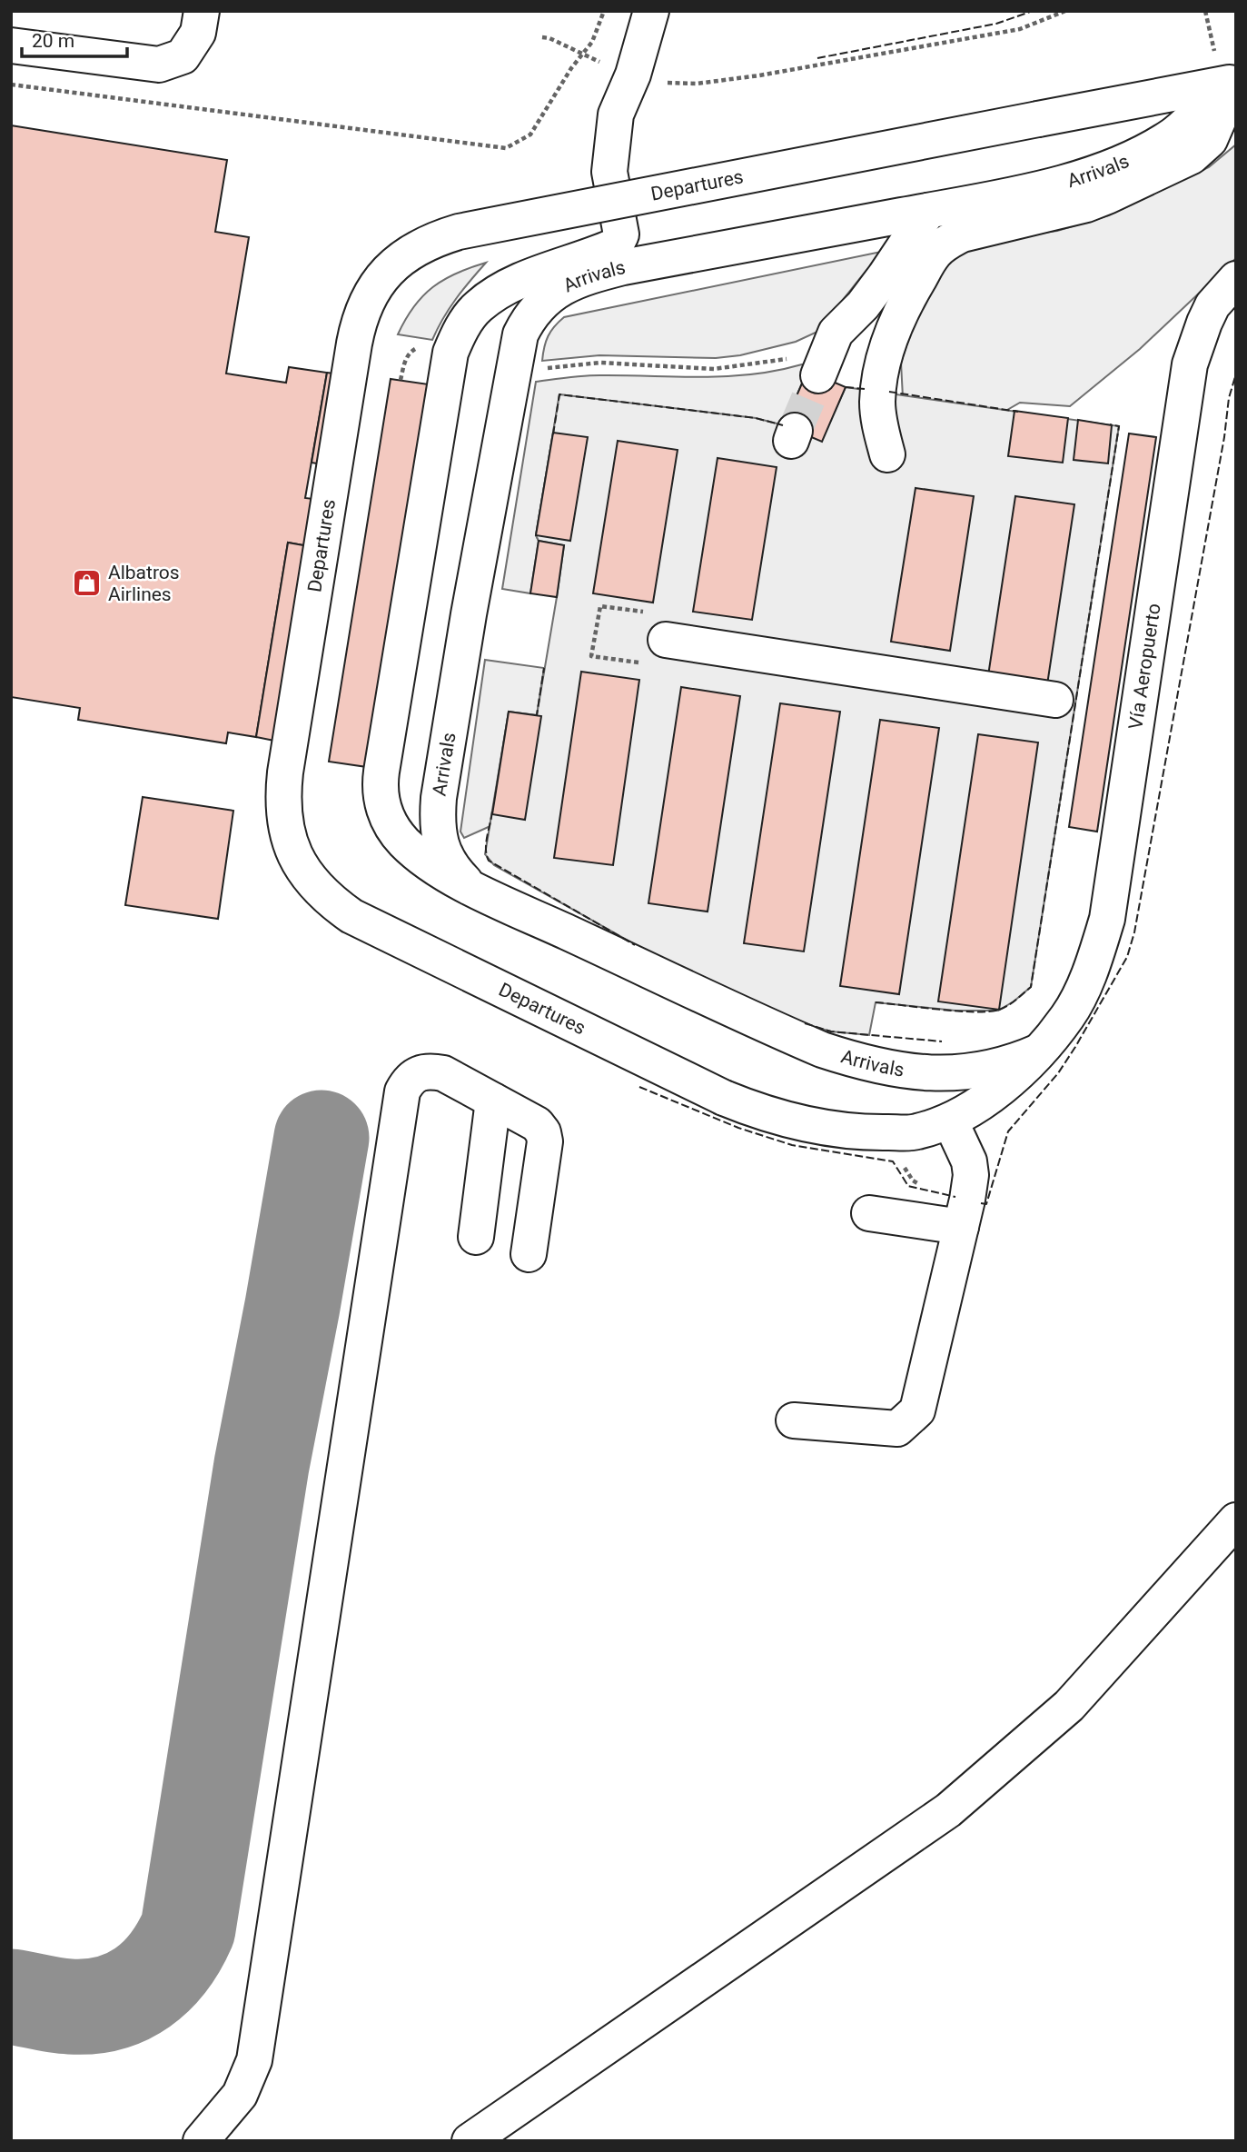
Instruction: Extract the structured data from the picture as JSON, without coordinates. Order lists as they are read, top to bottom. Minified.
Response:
{"streets":{"street":["Arrivals","Departures","Vía Aeropuerto"]},"crossings":[["Arrivals","Departures"],["Arrivals","Vía Aeropuerto"],["Departures","Vía Aeropuerto"]],"places":{"shop":["Albatros Airlines"]},"scale_bar":"20 m"}
